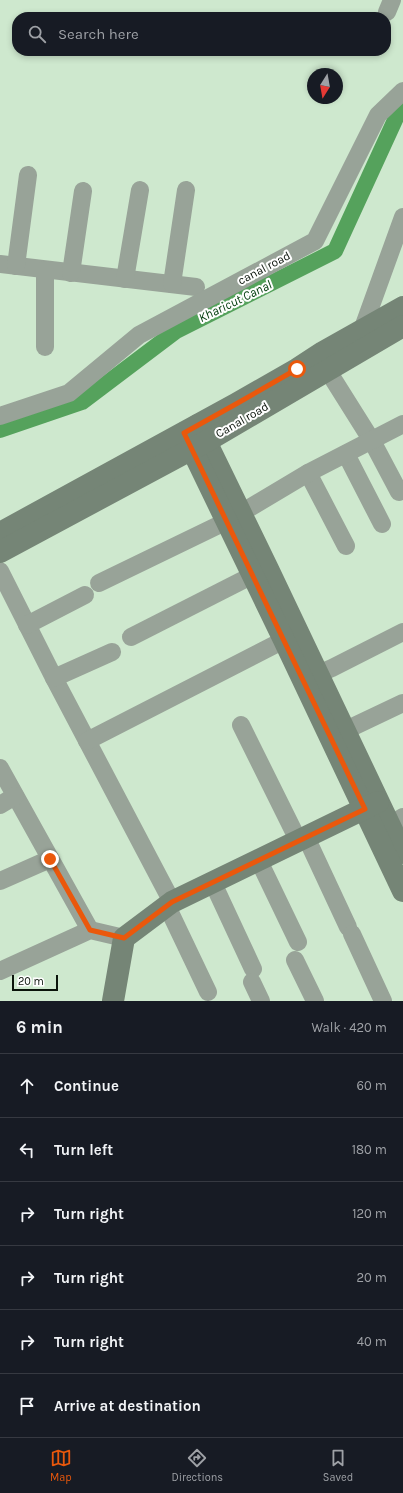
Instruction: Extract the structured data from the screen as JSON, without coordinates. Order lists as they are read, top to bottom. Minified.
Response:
{"streets":{"street":["canal road","Canal road"]},"water":["Kharicut Canal"],"scale_bar":"20 m","north":"bottom","page":{"search":"Search here","scale":"20 m","heading":["6 min","Walk · 420 m"],"list":[["Continue","60 m"],["Turn left","180 m"],["Turn right","120 m"],["Turn right","20 m"],["Turn right","40 m"],"Arrive at destination"],"nav":["Map","Directions","Saved"]}}
